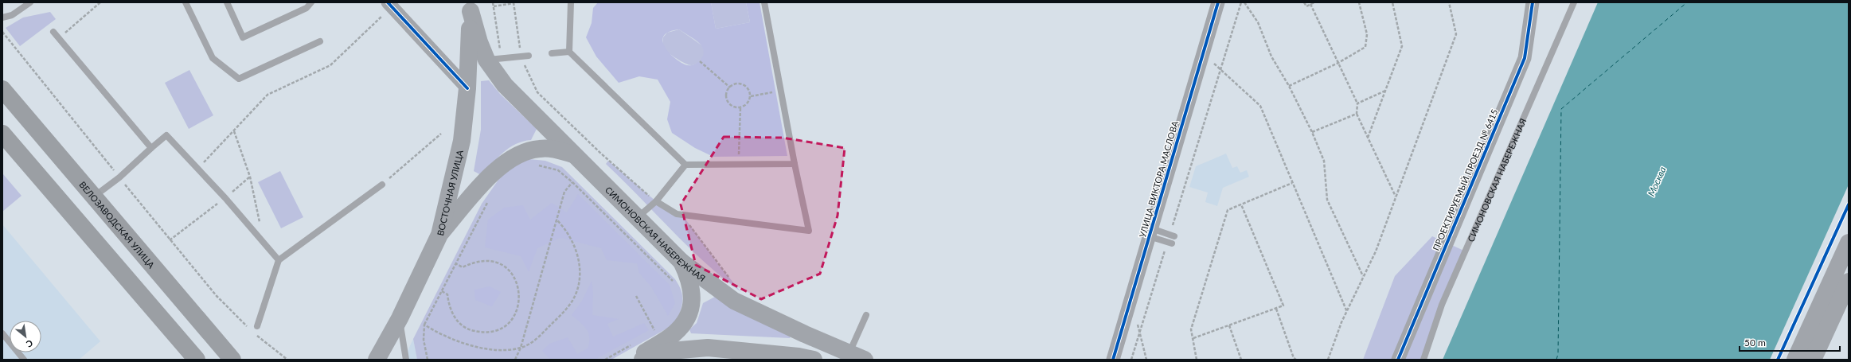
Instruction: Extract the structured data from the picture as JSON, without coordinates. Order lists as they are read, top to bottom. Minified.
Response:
{"streets":{"main road":["СИМОНОВСКАЯ НАБЕРЕЖНАЯ","ВОСТОЧНАЯ УЛИЦА","ВЕЛОЗАВОДСКАЯ УЛИЦА"],"street":["УЛИЦА ВИКТОРА МАСЛОВА","ПРОЕКТИРУЕМЫЙ ПРОЕЗД № 6415"]},"crossings":[["СИМОНОВСКАЯ НАБЕРЕЖНАЯ","ВОСТОЧНАЯ УЛИЦА"]],"water":["Москва"],"scale_bar":"50 m","north":"bottom right"}
